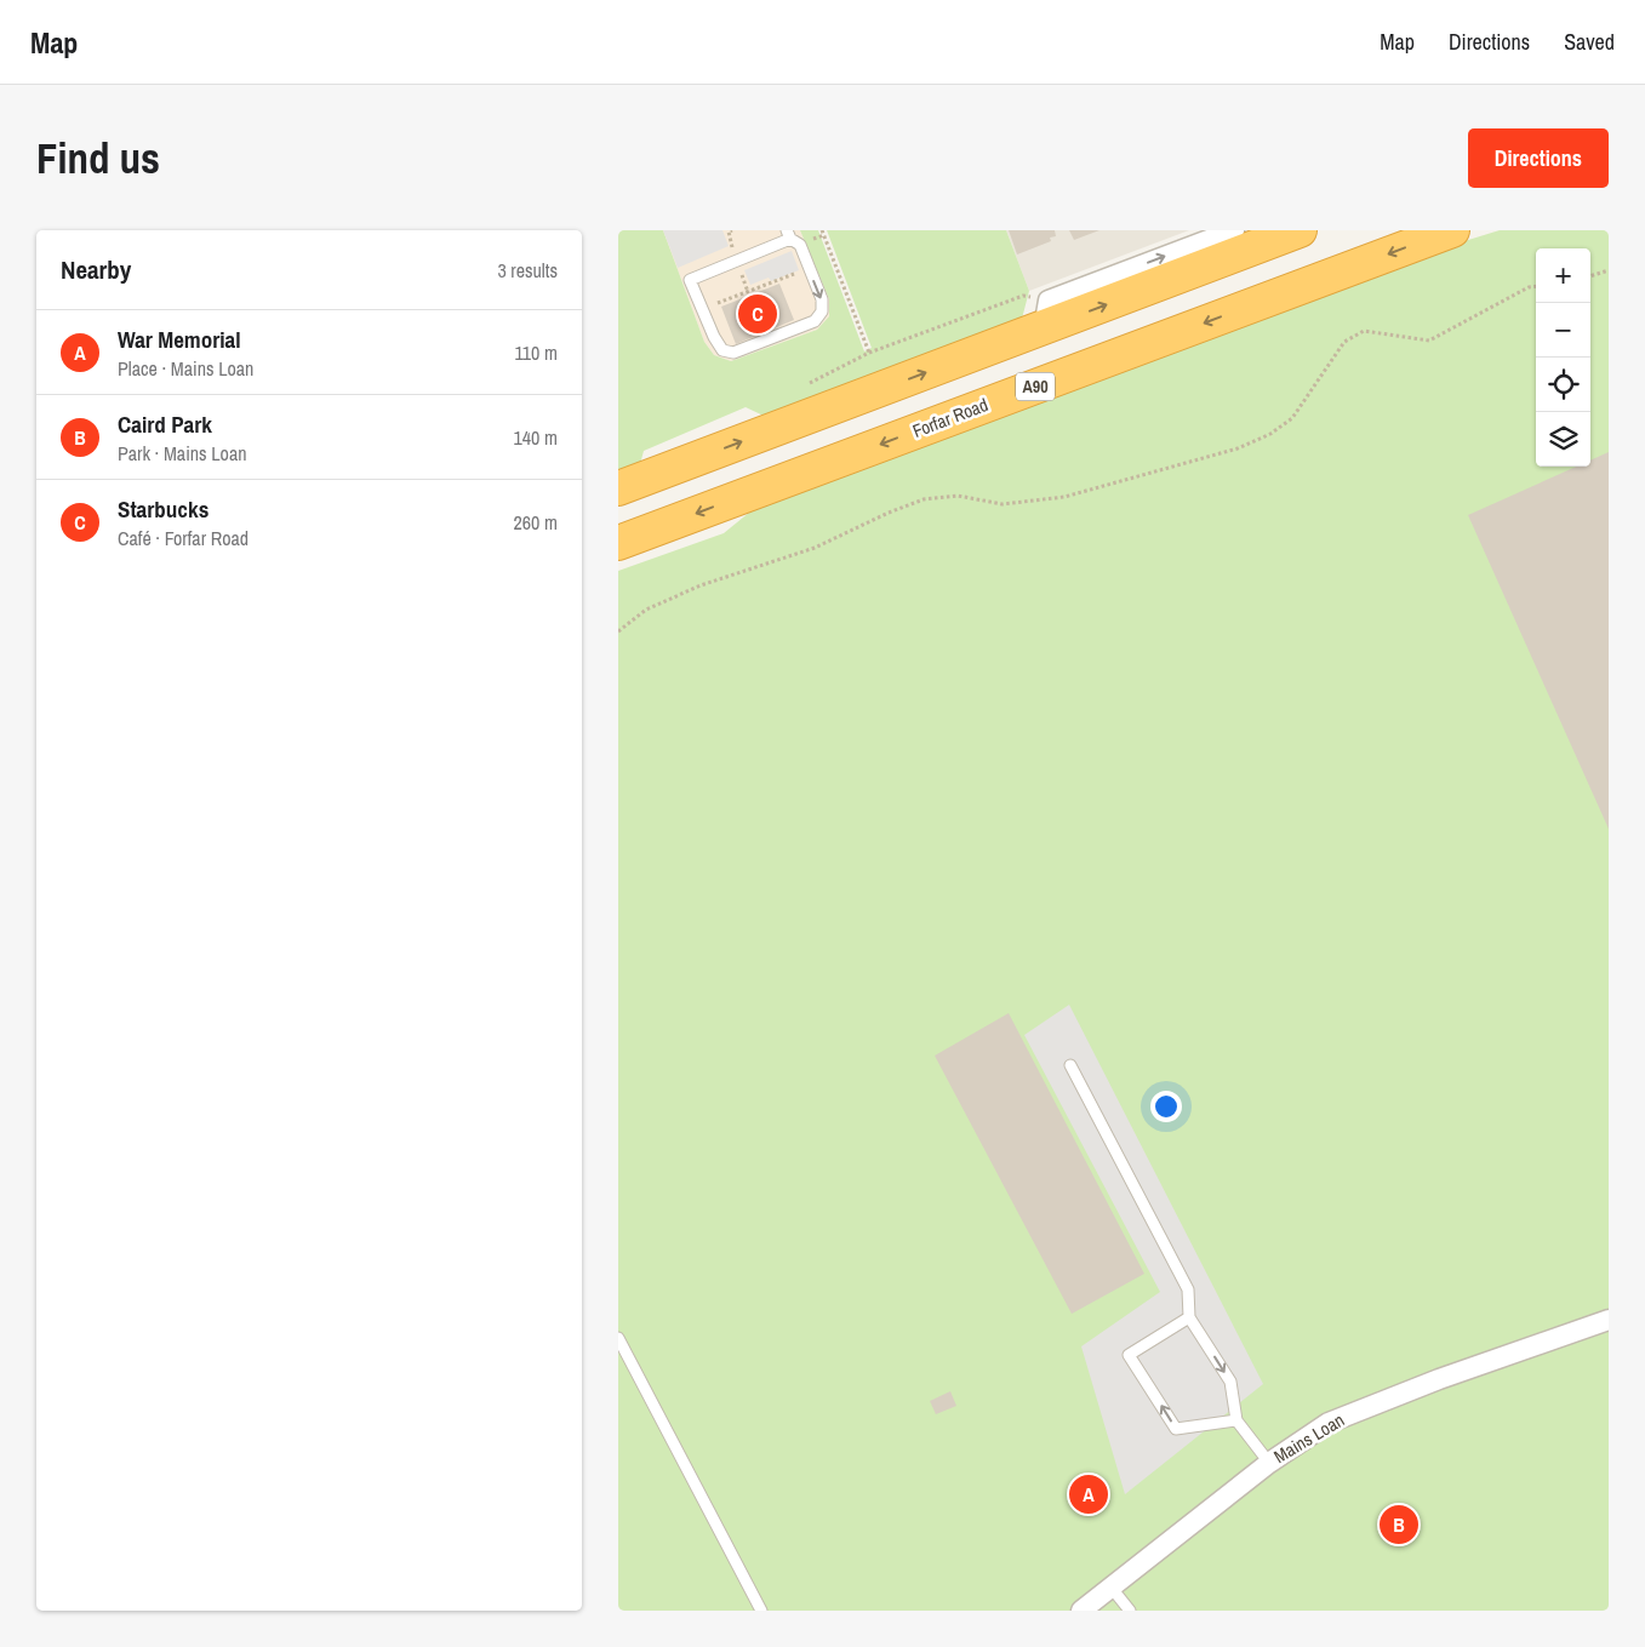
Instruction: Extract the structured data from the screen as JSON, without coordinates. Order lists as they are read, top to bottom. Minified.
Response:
{"streets":{"highway":["A90","Forfar Road"],"street":["Mains Loan"]},"page":{"header":"Map","nav":["Map","Directions","Saved"],"buttons":"Directions","title":"Find us","heading":["Nearby","3 results"],"map_buttons":["+","−"],"pins":["C","A","B"],"list":[{"mark":"A","name":"War Memorial","note":"Place · Mains Loan","value":"110 m"},{"mark":"B","name":"Caird Park","note":"Park · Mains Loan","value":"140 m"},{"mark":"C","name":"Starbucks","note":"Café · Forfar Road","value":"260 m"}]}}
